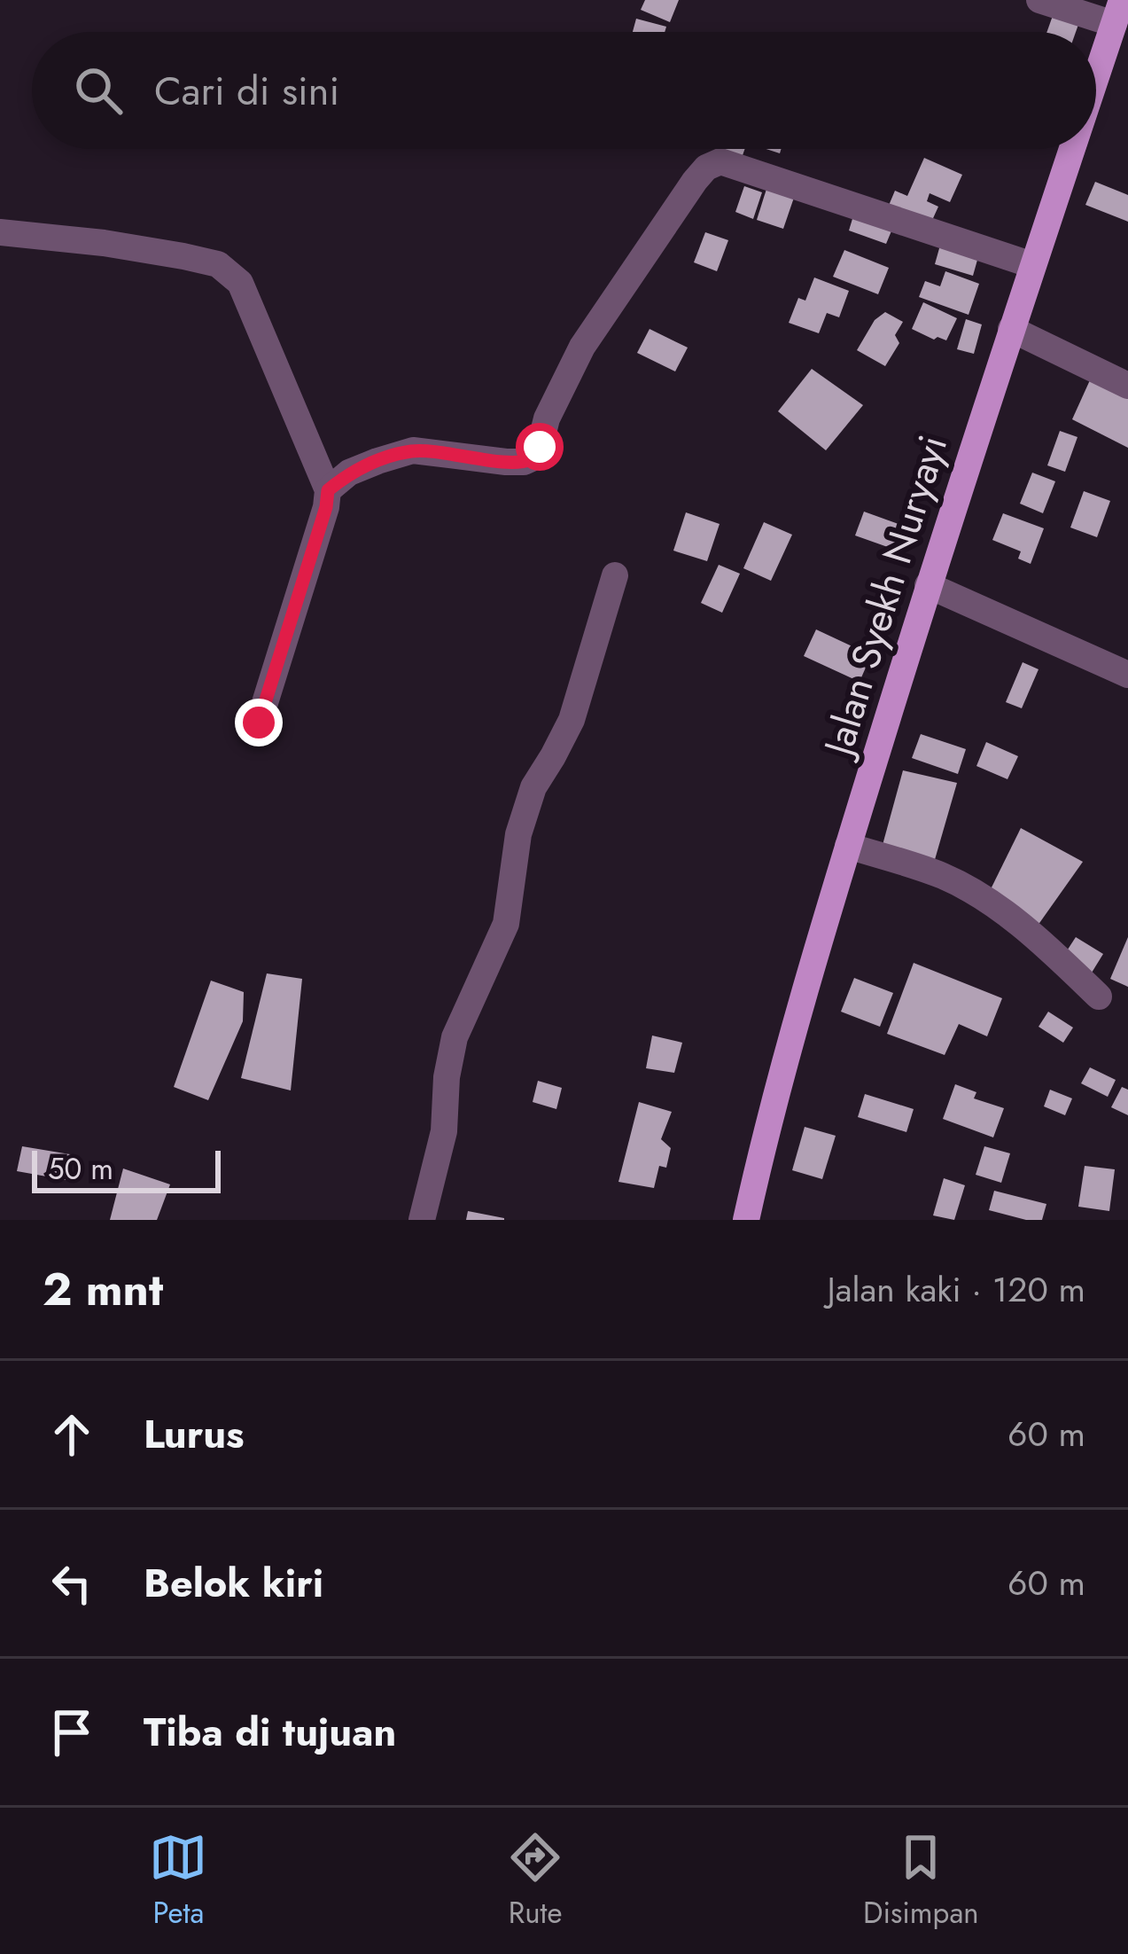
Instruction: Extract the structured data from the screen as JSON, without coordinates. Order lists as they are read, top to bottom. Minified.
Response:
{"streets":{"main road":["Jalan Syekh Nuryayi"]},"scale_bar":"50 m","page":{"search":"Cari di sini","scale":"50 m","heading":["2 mnt","Jalan kaki · 120 m"],"list":[["Lurus","60 m"],["Belok kiri","60 m"],"Tiba di tujuan"],"nav":["Peta","Rute","Disimpan"]}}
